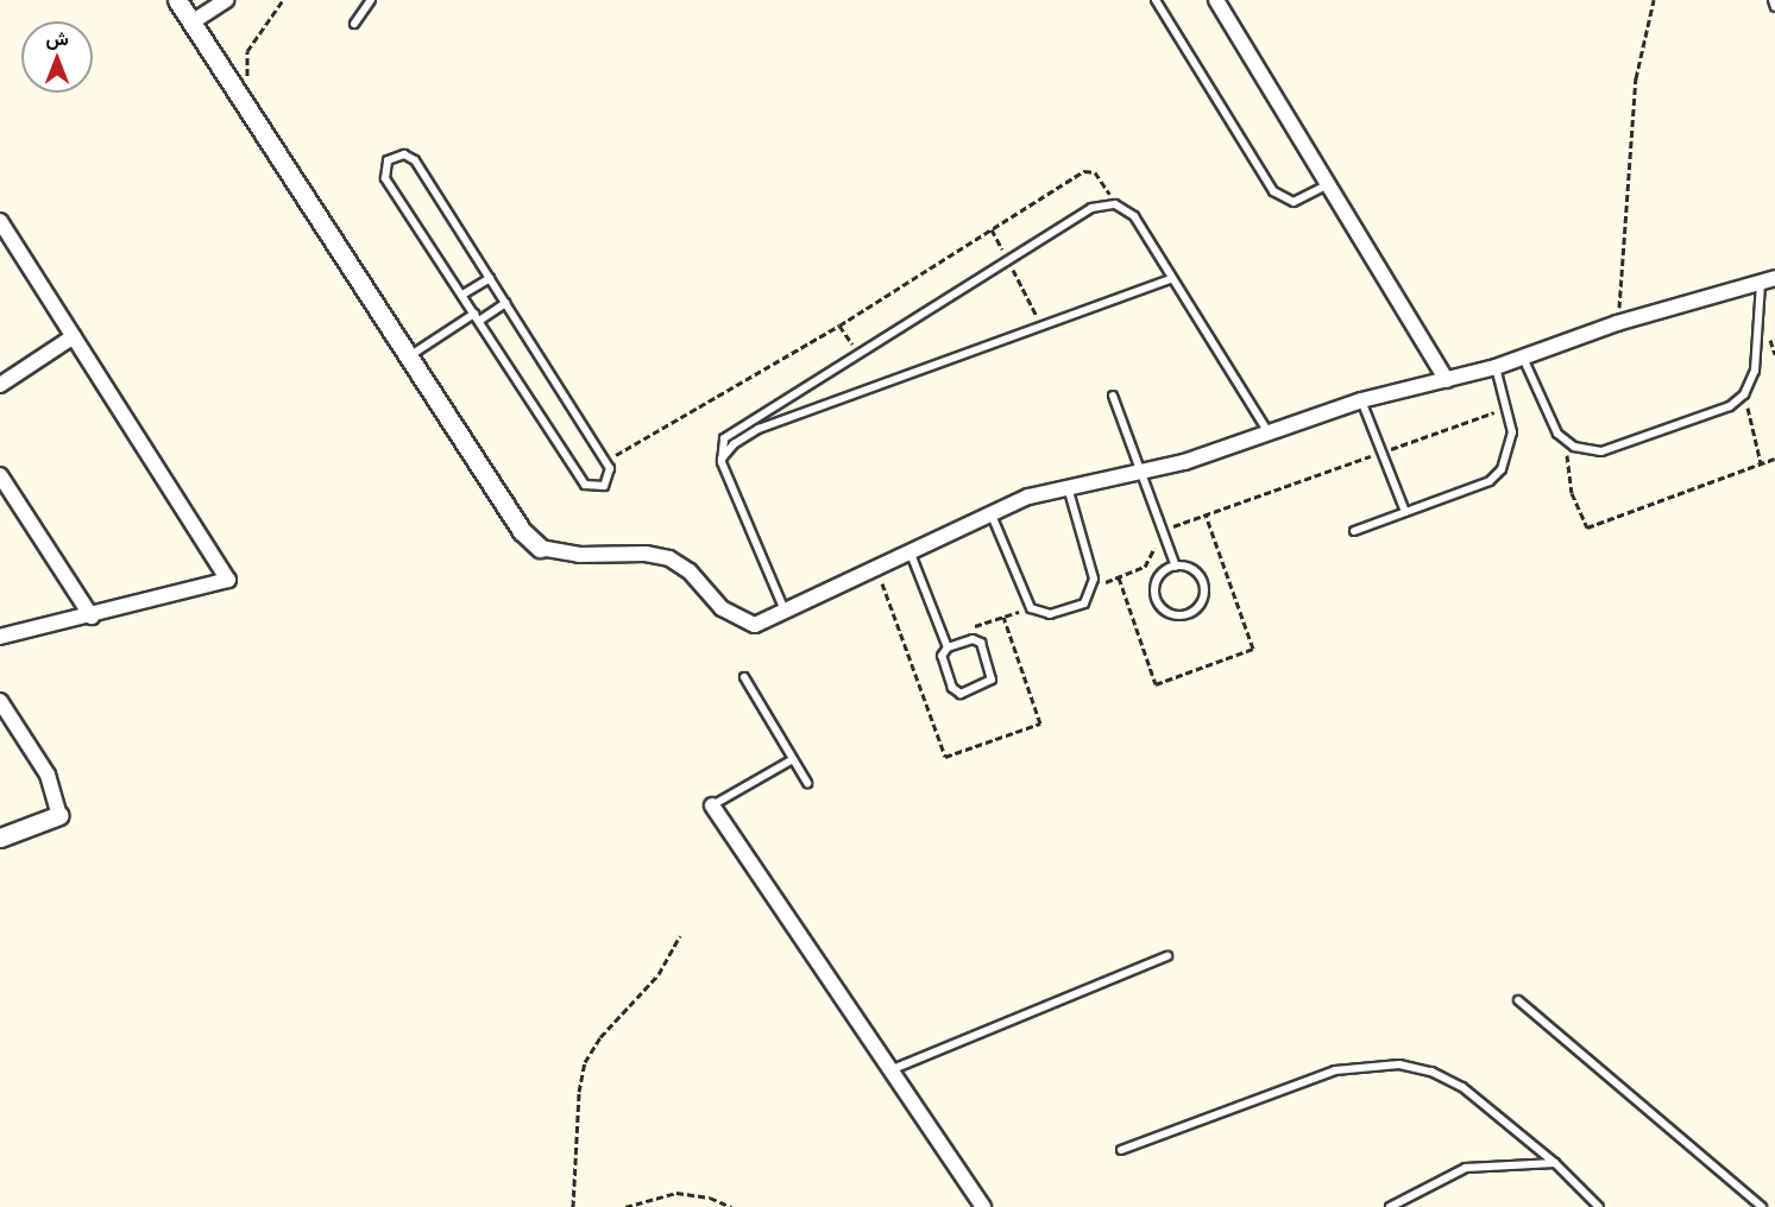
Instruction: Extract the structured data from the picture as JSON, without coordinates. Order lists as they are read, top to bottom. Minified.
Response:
{"north":"top"}
